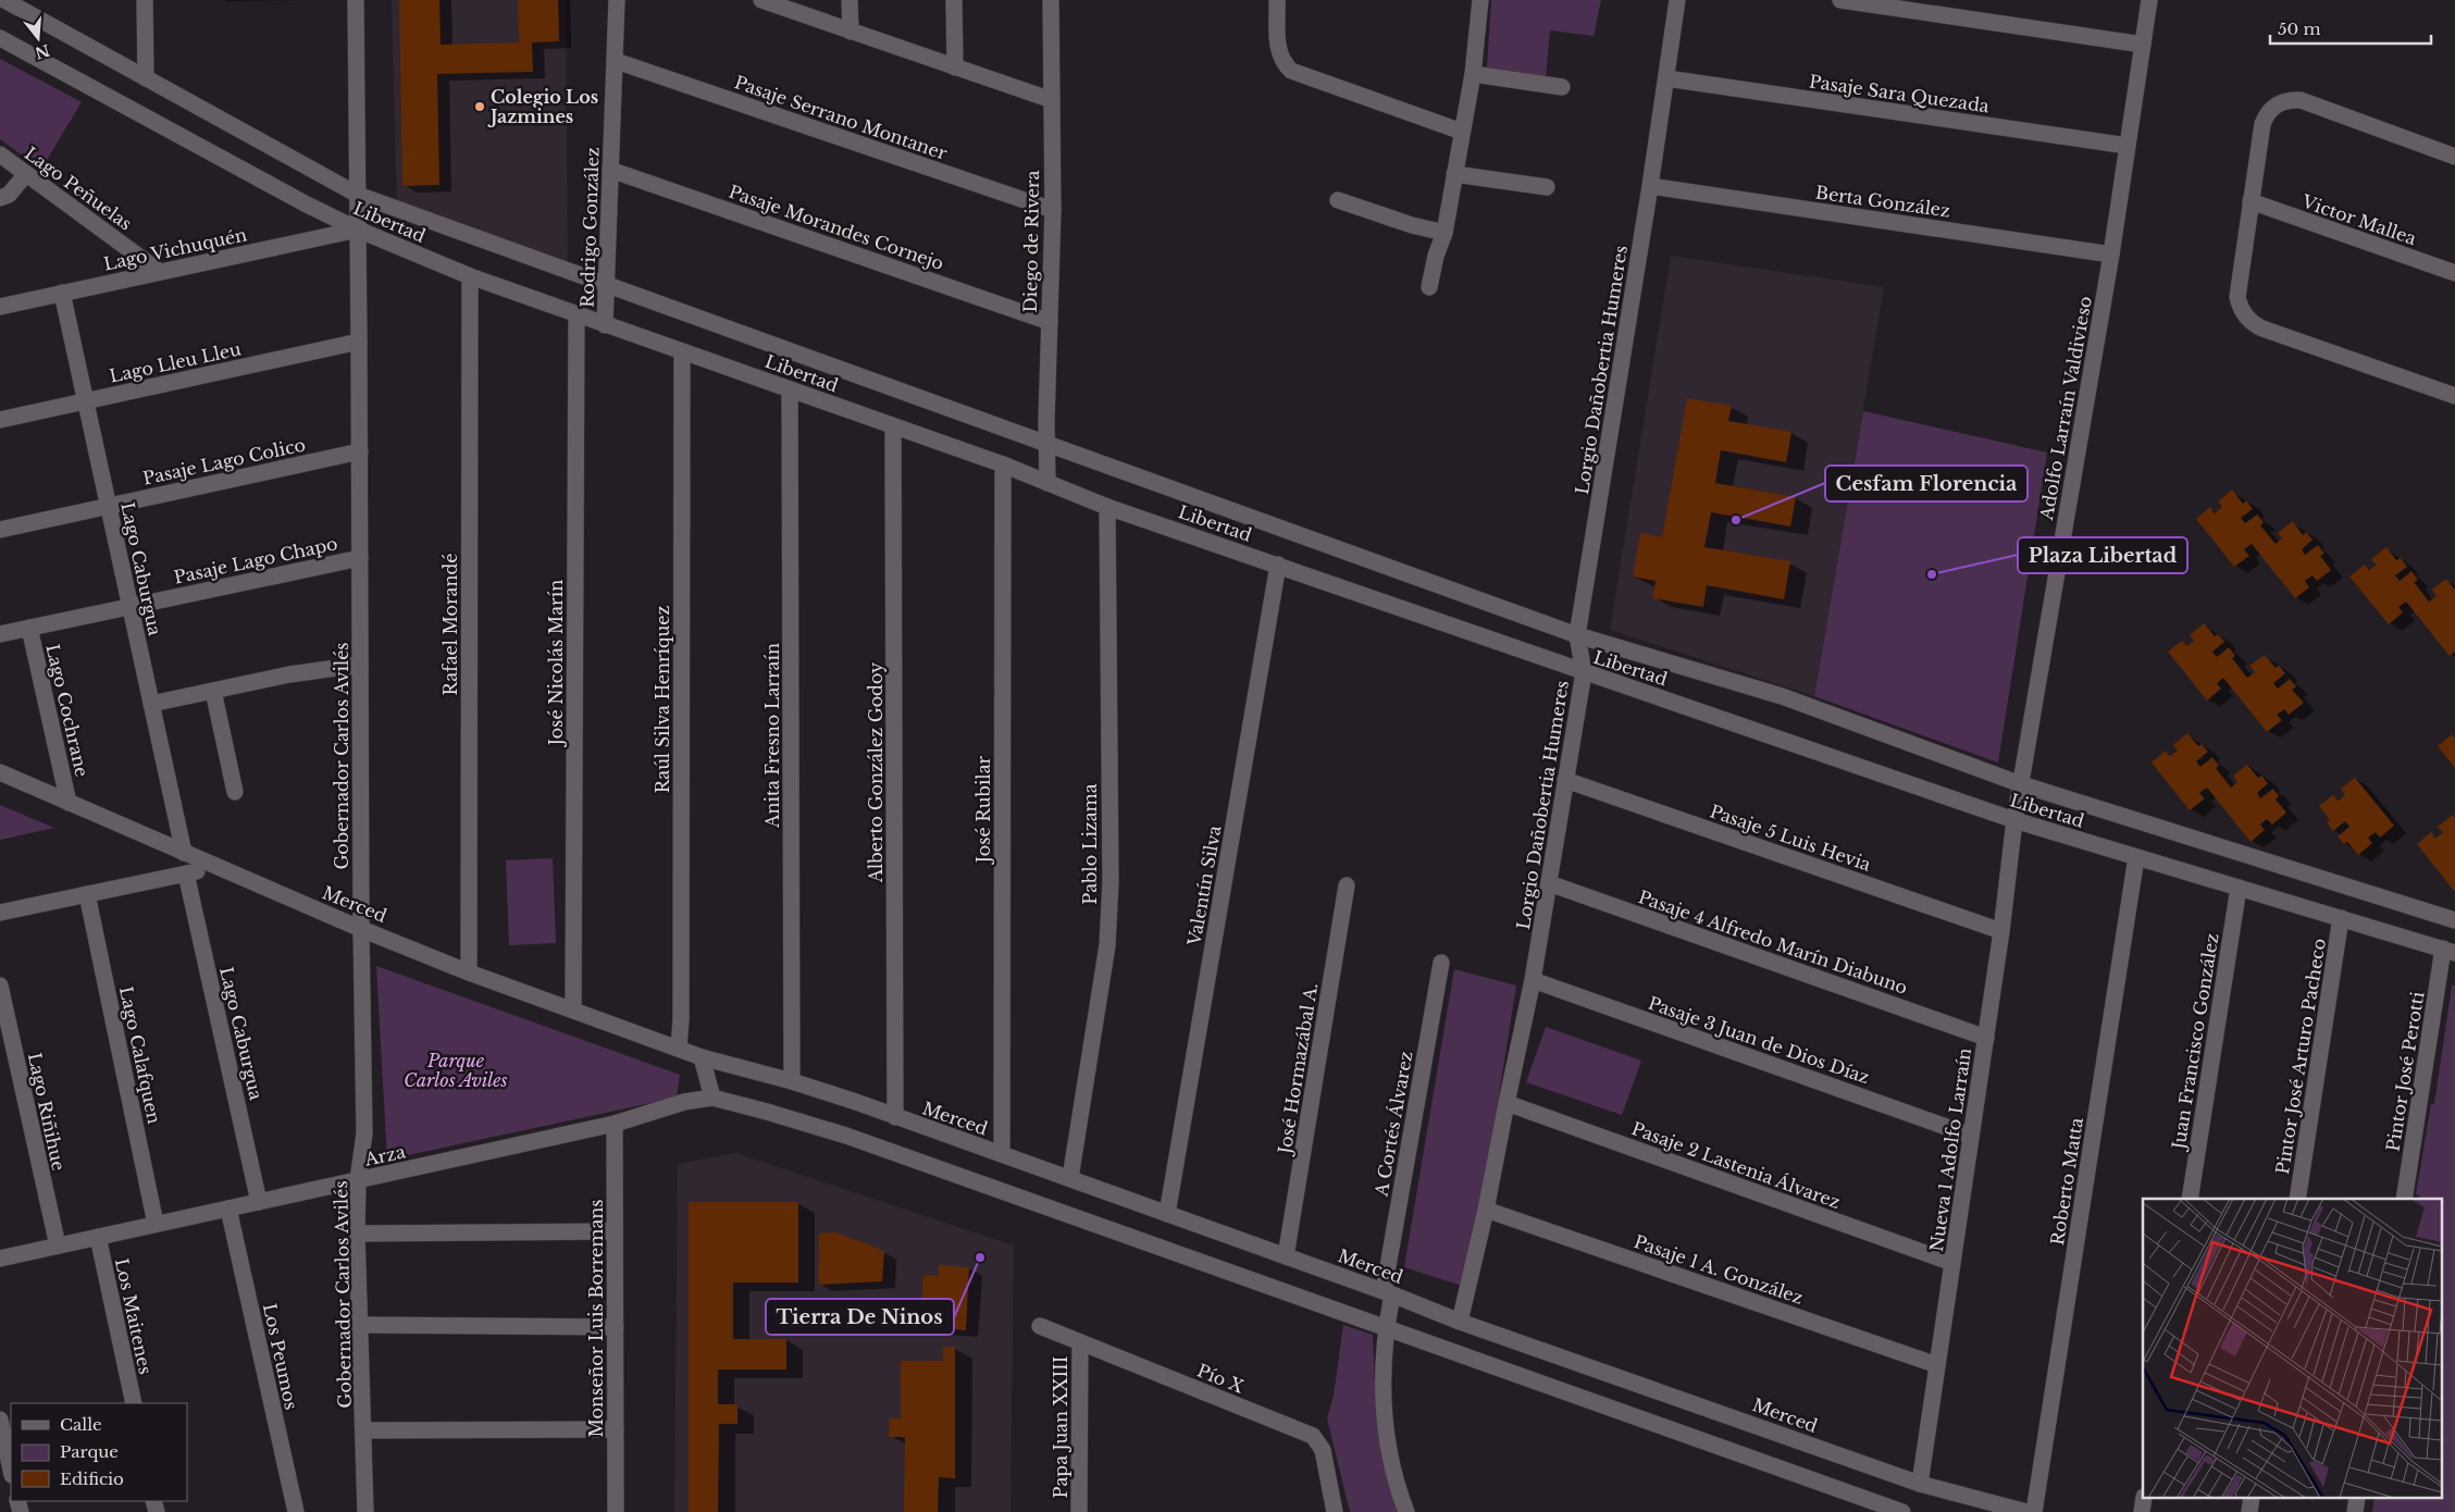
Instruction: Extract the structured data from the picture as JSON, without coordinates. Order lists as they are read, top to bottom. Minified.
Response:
{"streets":{"street":["Pasaje Sara Quezada","Pasaje Serrano Montaner","Lago Peñuelas","Berta González","Victor Mallea","Libertad","Rodrigo González","Pasaje Morandes Cornejo","Diego de Rivera","Lago Vichuquén","Lago Lleu Lleu","Lorgio Dañobertia Humeres","Adolfo Larraín Valdivieso","Pasaje Lago Colico","Pasaje Lago Chapo","Lago Caburgua","Rafael Morandé","José Nicolás Marín","Raúl Silva Henríquez","Lago Cochrane","Anita Fresno Larraín","Gobernador Carlos Avilés","Alberto González Godoy","José Rubilar","Pasaje 5 Luis Hevia","Pablo Lizama","Valentín Silva","Merced","Pasaje 4 Alfredo Marín Diabuno","Pasaje 3 Juan de Dios Díaz","Juan Francisco González","Lago Calafquen","Pintor José Arturo Pacheco","José Hormazábal A.","Pintor José Perotti","Lago Riñihue","A Cortés Álvarez","Nueva 1 Adolfo Larraín","Arza","Pasaje 2 Lastenia Álvarez","Roberto Matta","Pasaje 1 A. González","Los Maitenes","Monseñor Luis Borremans","Los Peumos","Pío X","Papa Juan XXIII"]},"crossings":[["Pasaje Sara Quezada","Lorgio Dañobertia Humeres"],["Pasaje Sara Quezada","Adolfo Larraín Valdivieso"],["Pasaje Serrano Montaner","Rodrigo González"],["Pasaje Serrano Montaner","Diego de Rivera"],["Lago Peñuelas","Lago Vichuquén"],["Berta González","Lorgio Dañobertia Humeres"],["Berta González","Adolfo Larraín Valdivieso"],["Libertad","Rodrigo González"],["Libertad","Diego de Rivera"],["Libertad","Lago Vichuquén"],["Libertad","Lorgio Dañobertia Humeres"],["Libertad","Adolfo Larraín Valdivieso"],["Libertad","Rafael Morandé"],["Libertad","José Nicolás Marín"],["Libertad","Raúl Silva Henríquez"],["Libertad","Anita Fresno Larraín"],["Libertad","Gobernador Carlos Avilés"],["Libertad","Alberto González Godoy"],["Libertad","José Rubilar"],["Libertad","Pablo Lizama"],["Libertad","Valentín Silva"],["Libertad","Juan Francisco González"],["Libertad","Pintor José Arturo Pacheco"],["Libertad","Pintor José Perotti"],["Libertad","Nueva 1 Adolfo Larraín"],["Libertad","Roberto Matta"],["Rodrigo González","Pasaje Morandes Cornejo"],["Pasaje Morandes Cornejo","Diego de Rivera"],["Lago Vichuquén","Lago Caburgua"],["Lago Vichuquén","Gobernador Carlos Avilés"],["Lago Lleu Lleu","Lago Caburgua"],["Lago Lleu Lleu","Gobernador Carlos Avilés"],["Lorgio Dañobertia Humeres","Pasaje 5 Luis Hevia"],["Lorgio Dañobertia Humeres","Merced"],["Lorgio Dañobertia Humeres","Pasaje 4 Alfredo Marín Diabuno"],["Lorgio Dañobertia Humeres","Pasaje 3 Juan de Dios Díaz"],["Lorgio Dañobertia Humeres","Pasaje 2 Lastenia Álvarez"],["Lorgio Dañobertia Humeres","Pasaje 1 A. González"],["Adolfo Larraín Valdivieso","Nueva 1 Adolfo Larraín"],["Pasaje Lago Colico","Lago Caburgua"],["Pasaje Lago Colico","Gobernador Carlos Avilés"],["Pasaje Lago Chapo","Lago Caburgua"],["Pasaje Lago Chapo","Lago Cochrane"],["Pasaje Lago Chapo","Gobernador Carlos Avilés"],["Lago Caburgua","Merced"],["Lago Caburgua","Arza"],["Rafael Morandé","Merced"],["José Nicolás Marín","Merced"],["Raúl Silva Henríquez","Merced"],["Lago Cochrane","Merced"],["Anita Fresno Larraín","Merced"],["Gobernador Carlos Avilés","Merced"],["Gobernador Carlos Avilés","Arza"],["Alberto González Godoy","Merced"],["José Rubilar","Merced"],["Pasaje 5 Luis Hevia","Nueva 1 Adolfo Larraín"],["Pablo Lizama","Merced"],["Valentín Silva","Merced"],["Merced","José Hormazábal A."],["Merced","A Cortés Álvarez"],["Merced","Nueva 1 Adolfo Larraín"],["Pasaje 4 Alfredo Marín Diabuno","Nueva 1 Adolfo Larraín"],["Pasaje 3 Juan de Dios Díaz","Nueva 1 Adolfo Larraín"],["Lago Calafquen","Arza"],["Lago Riñihue","Arza"],["Nueva 1 Adolfo Larraín","Pasaje 2 Lastenia Álvarez"],["Nueva 1 Adolfo Larraín","Pasaje 1 A. González"],["Arza","Los Maitenes"],["Arza","Monseñor Luis Borremans"],["Arza","Los Peumos"],["Pío X","Papa Juan XXIII"]],"parks":["Parque Carlos Aviles"],"places":["Colegio Los Jazmines","Cesfam Florencia","Plaza Libertad","Tierra De Ninos"],"legend":["Calle","Parque","Edificio"],"scale_bar":"50 m","north":"bottom"}
